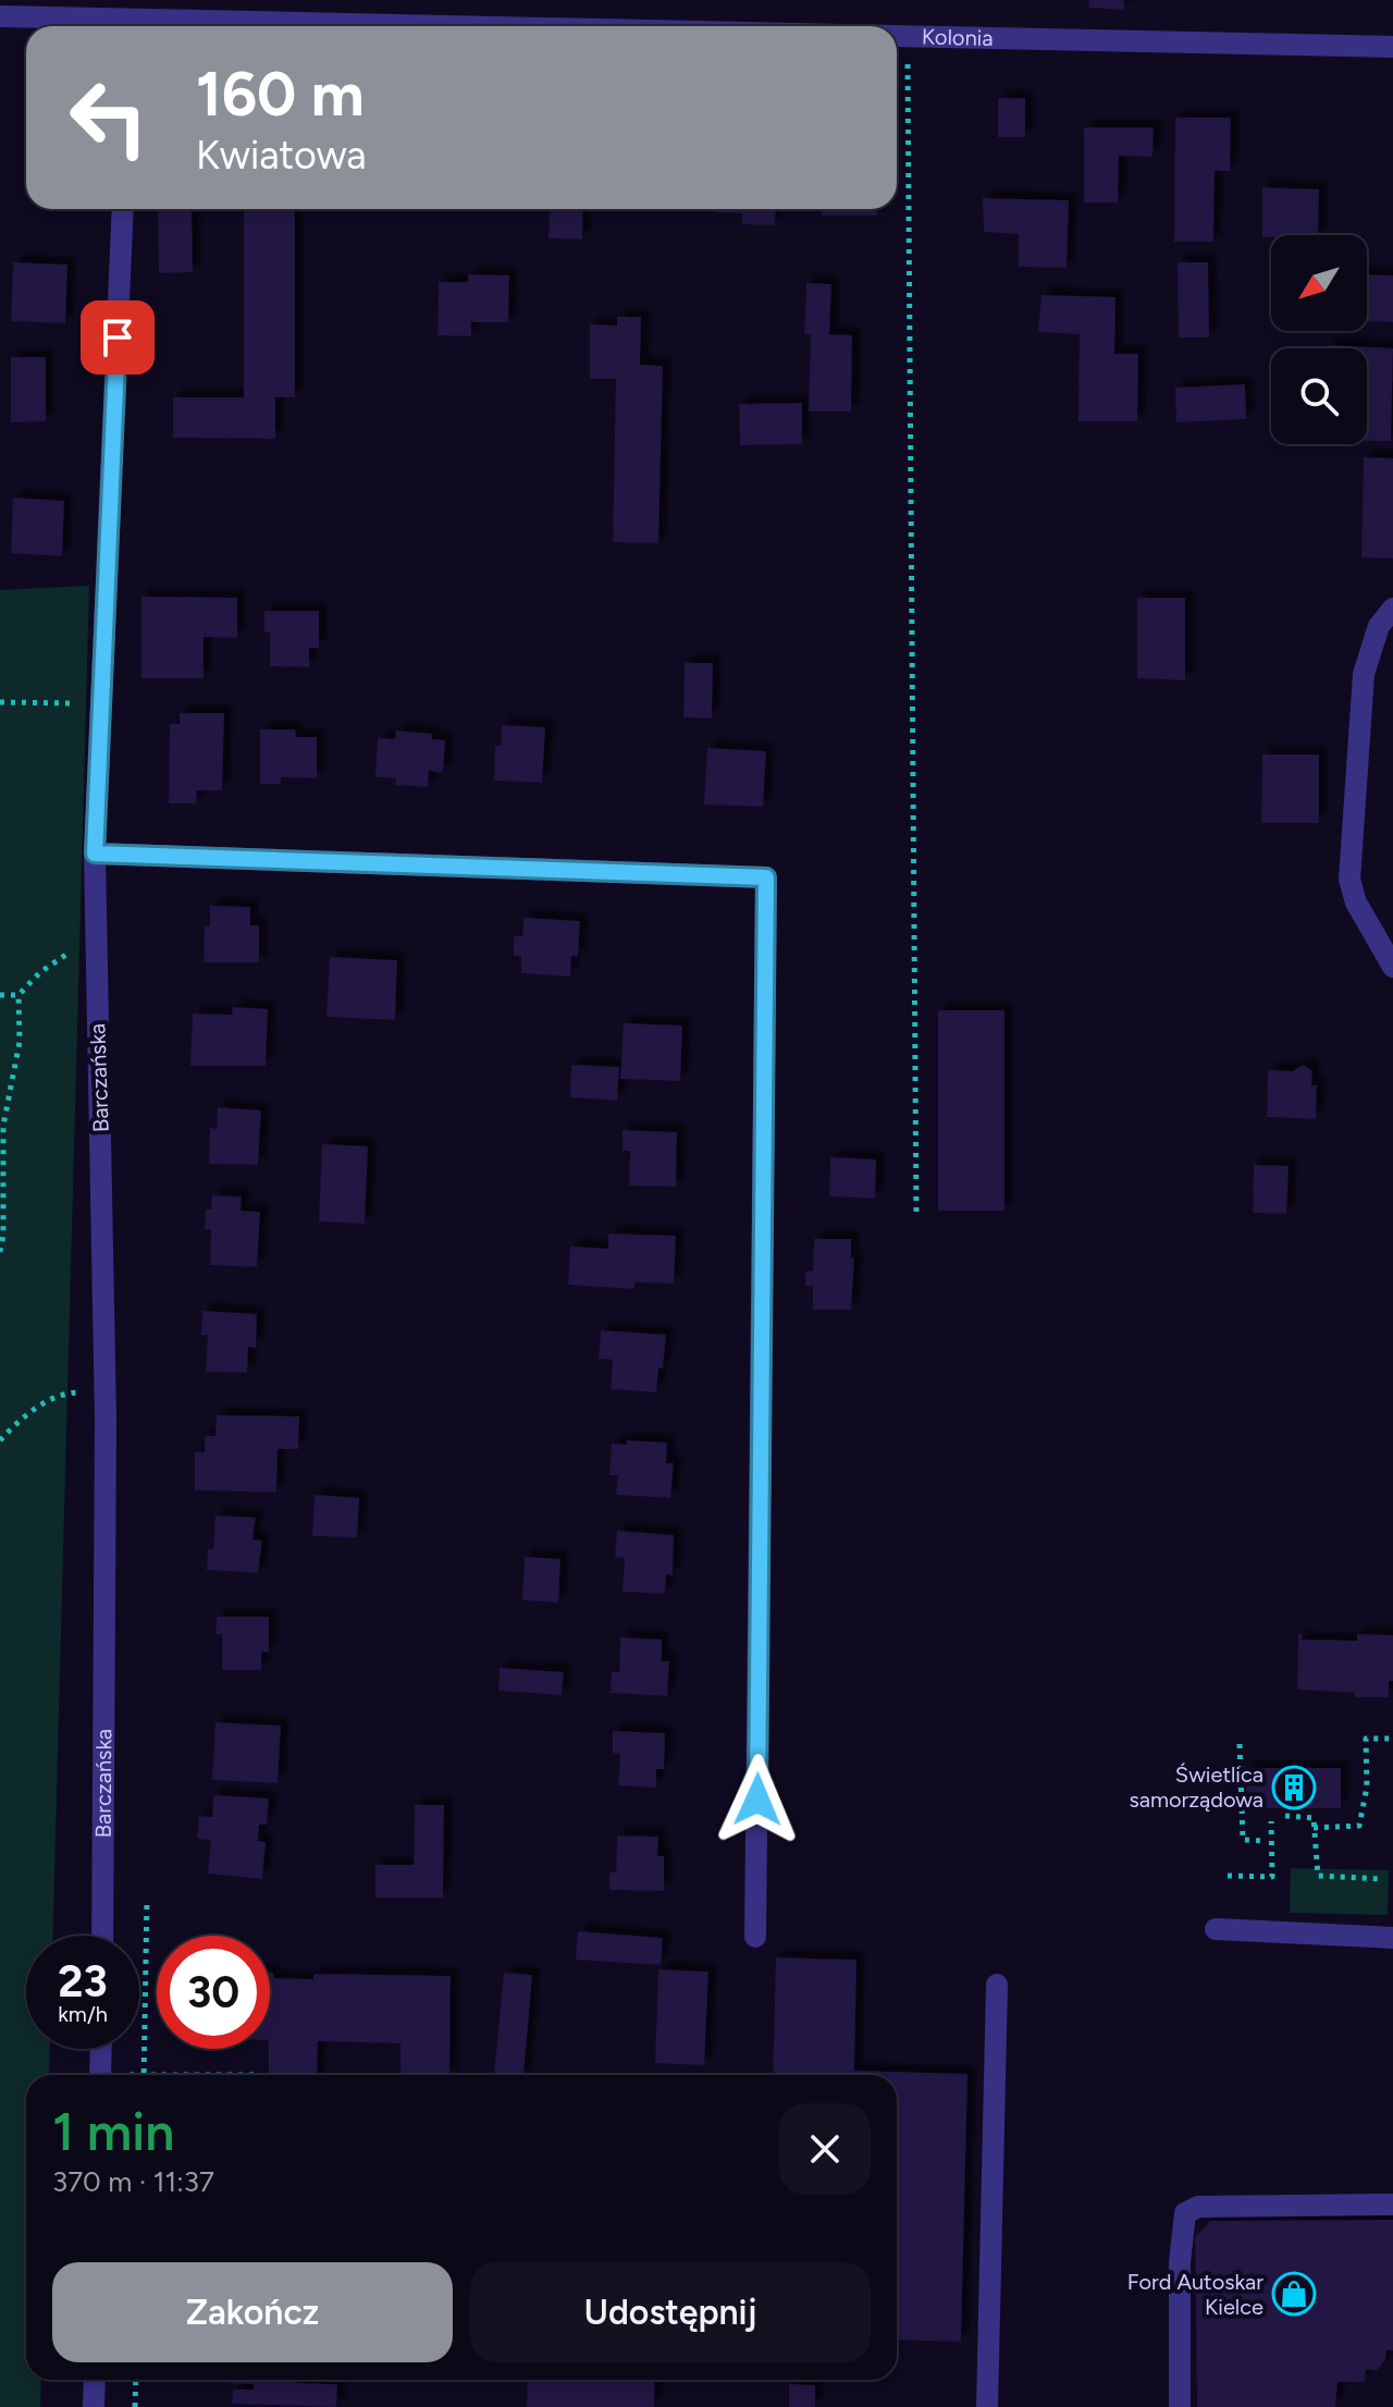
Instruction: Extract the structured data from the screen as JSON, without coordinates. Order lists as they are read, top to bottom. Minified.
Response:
{"streets":{"street":["Kolonia","Barczańska"]},"places":{"building":["Świetlica samorządowa"],"shop":["Ford Autoskar Kielce"]},"north":"bottom left","page":{"turn":["160 m","Kwiatowa"],"speed":"23 km/h","limit":"30","heading":["1 min","370 m · 11:37"],"buttons":["Zakończ","Udostępnij"]}}
